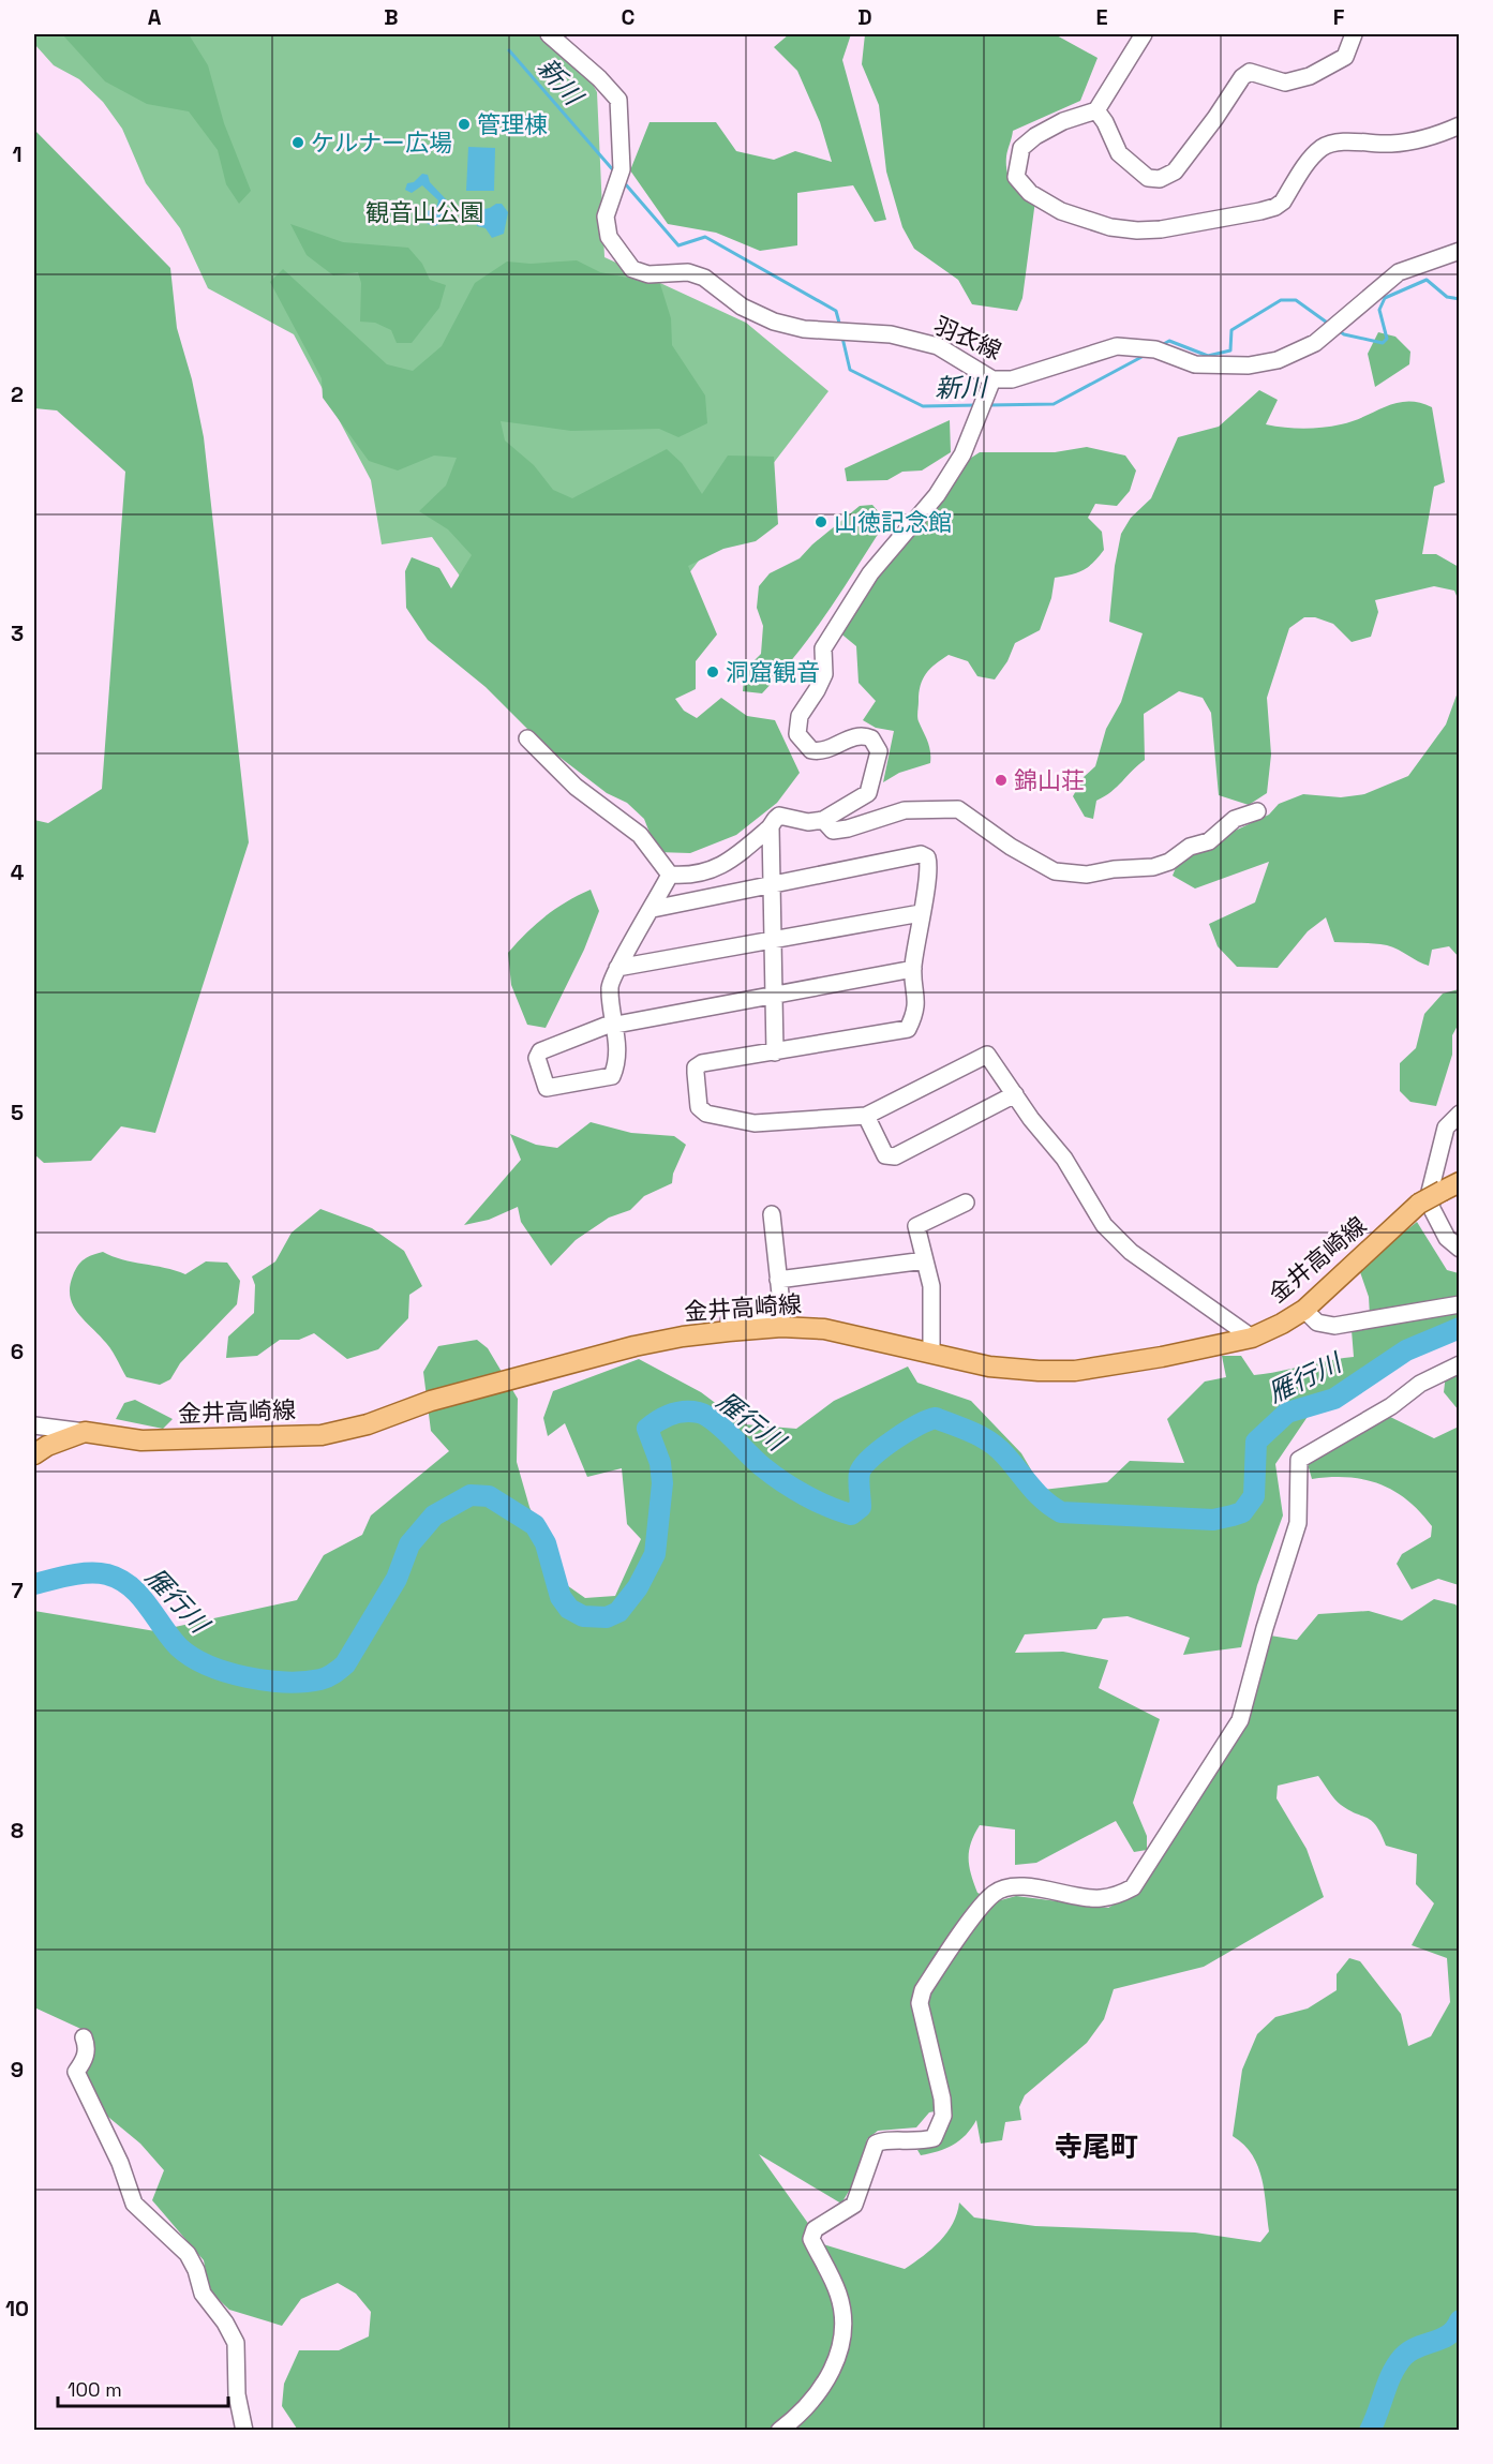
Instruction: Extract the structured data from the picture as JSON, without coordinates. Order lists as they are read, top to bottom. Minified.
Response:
{"streets":{"main road":["金井高崎線"],"street":["羽衣線"]},"districts":["寺尾町"],"water":["新川","雁行川"],"parks":["観音山公園"],"places":["管理棟","ケルナー広場","山徳記念館","洞窟観音","錦山荘"],"scale_bar":"100 m","grid":{"columns":["A","B","C","D","E","F"],"rows":["1","2","3","4","5","6","7","8","9","10"]}}
